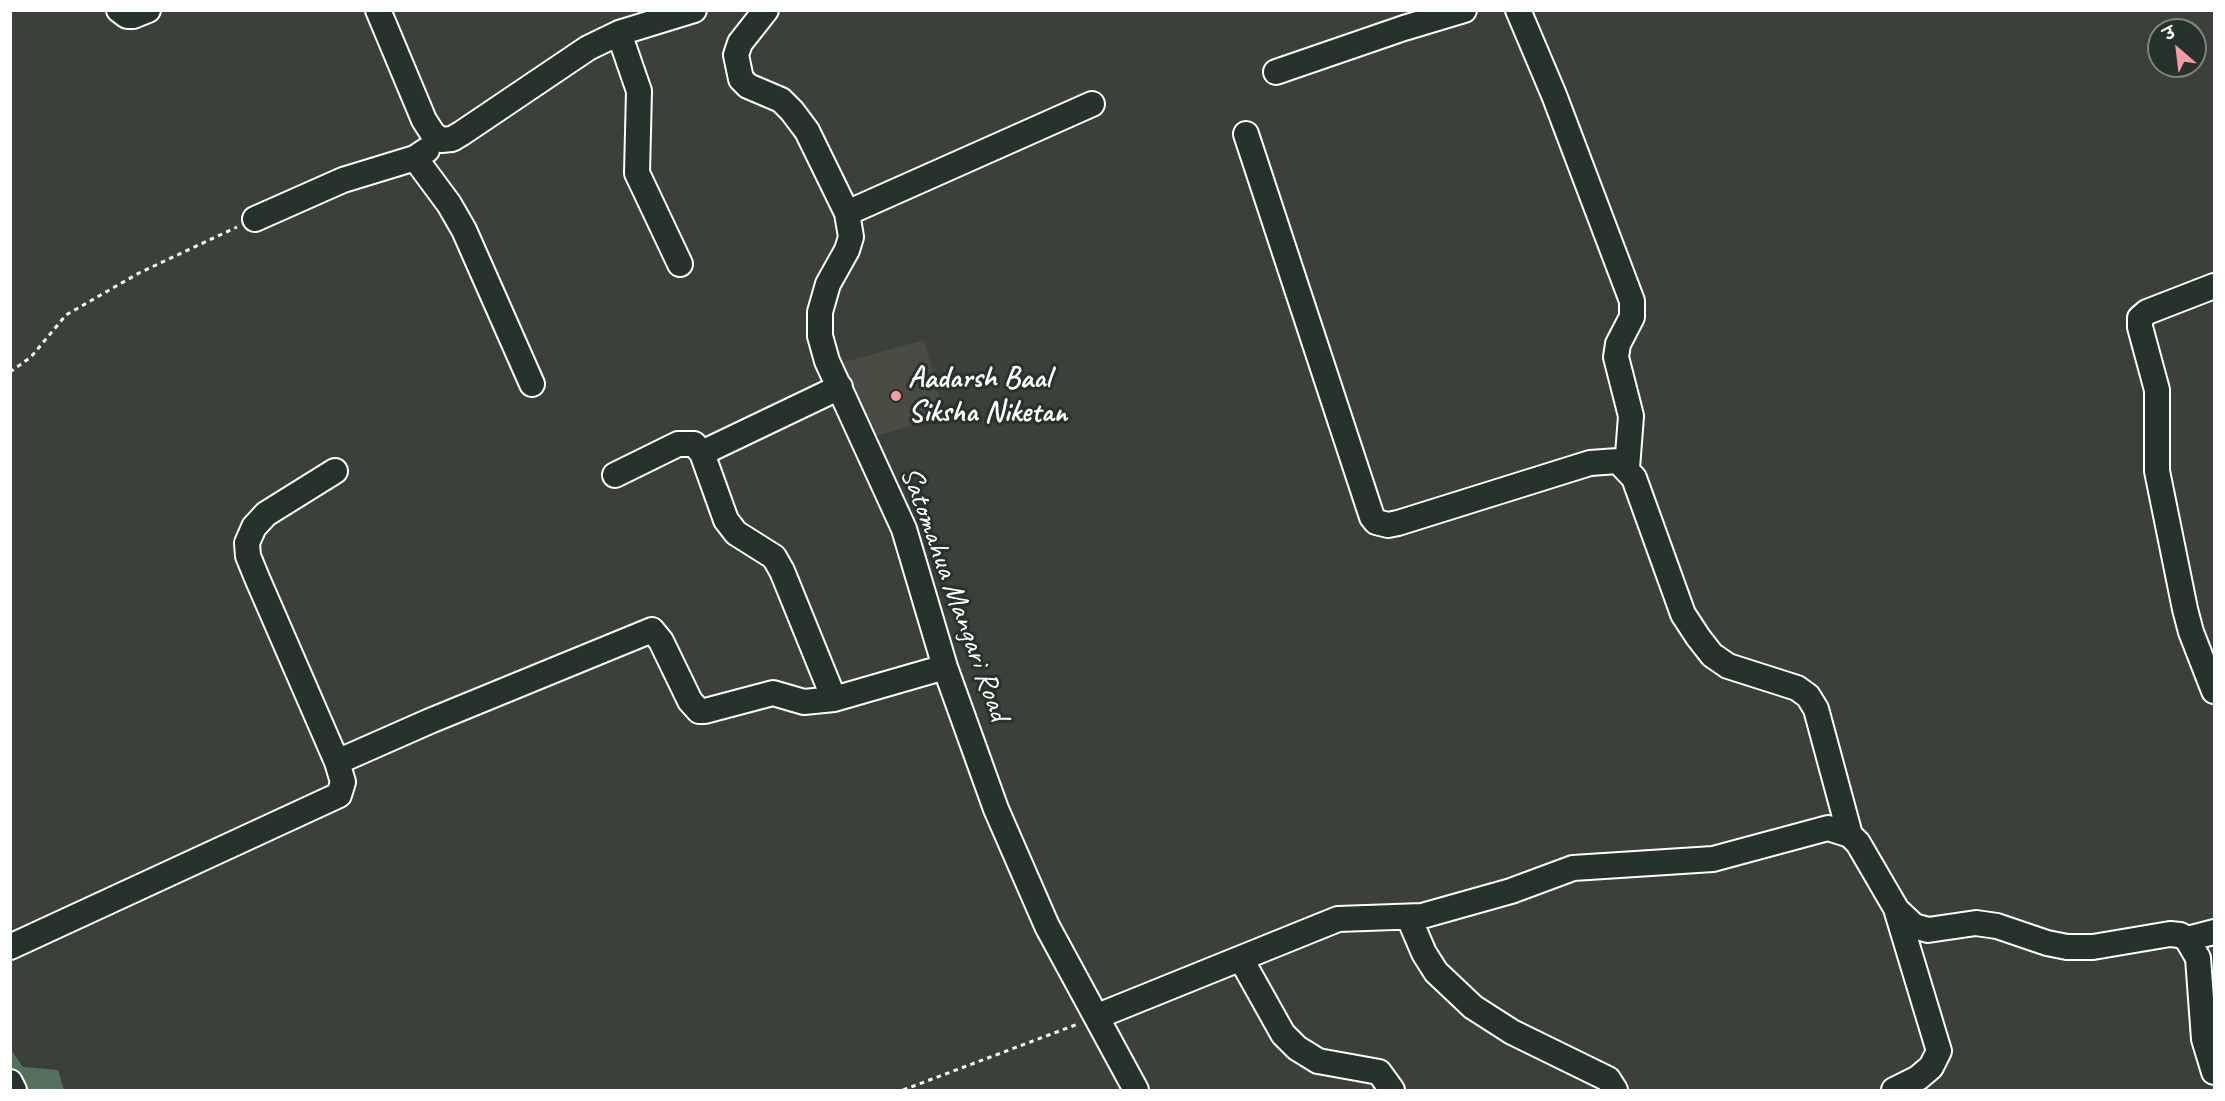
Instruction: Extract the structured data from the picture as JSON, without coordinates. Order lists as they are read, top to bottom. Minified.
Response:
{"streets":{"street":["Satomahua Mangari Road"]},"places":["Aadarsh Baal Siksha Niketan"],"north":"top left"}
